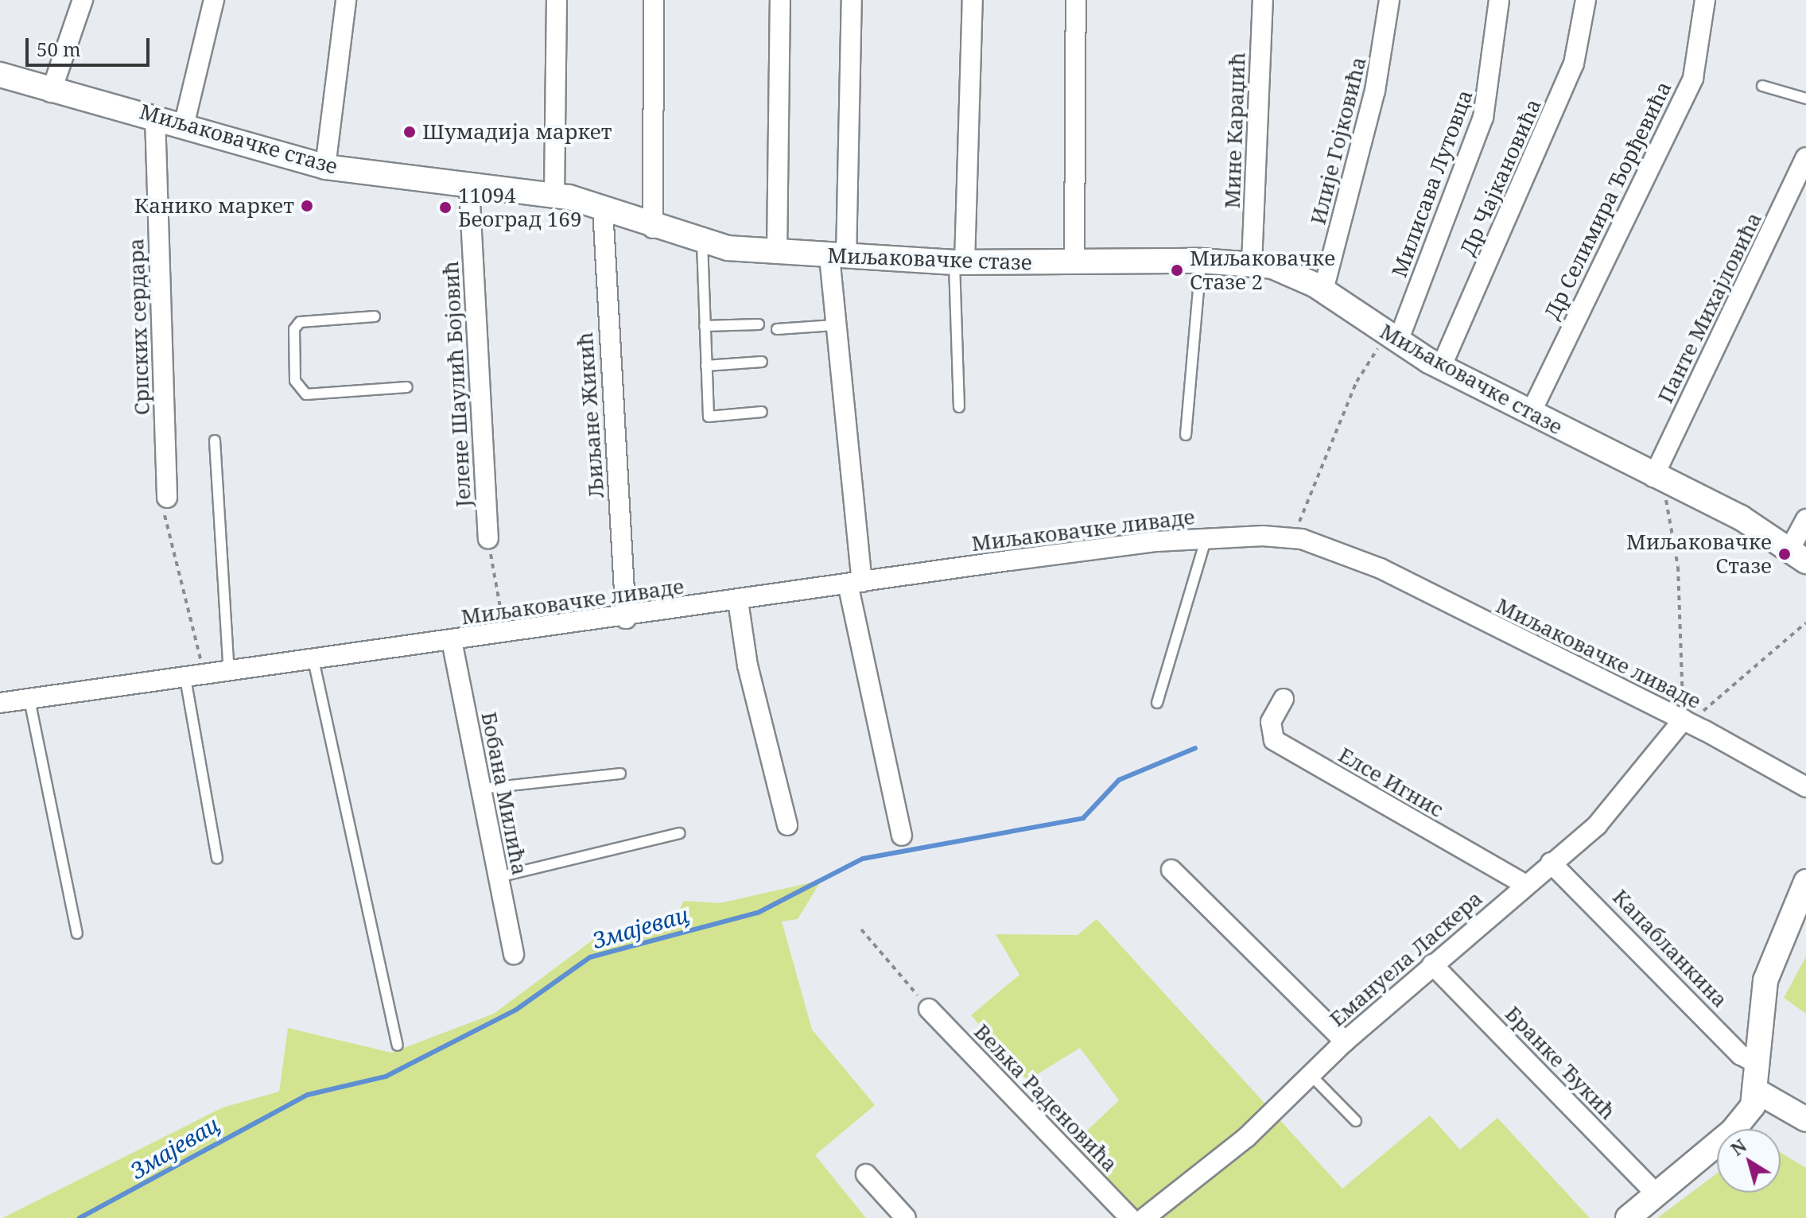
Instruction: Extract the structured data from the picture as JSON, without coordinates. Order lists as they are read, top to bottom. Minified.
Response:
{"streets":{"street":["Мине Караџић","Миљаковачке стазе","Илије Гојковића","Др Чајкановића","Милисава Лутовца","Др Селимира Ђорђевића","Панте Михајловића","Српских сердара","Јелене Шаулић Бојовић","Љиљане Жикић","Миљаковачке ливаде","Елсе Игнис","Бобана Милића","Капабланкина","Емануела Ласкера","Бранке Ђукић","Вељка Раденовића"]},"crossings":[["Мине Караџић","Миљаковачке стазе"],["Миљаковачке стазе","Илије Гојковића"],["Миљаковачке стазе","Др Чајкановића"],["Миљаковачке стазе","Милисава Лутовца"],["Миљаковачке стазе","Др Селимира Ђорђевића"],["Миљаковачке стазе","Панте Михајловића"],["Миљаковачке стазе","Српских сердара"],["Миљаковачке стазе","Јелене Шаулић Бојовић"],["Миљаковачке стазе","Љиљане Жикић"],["Љиљане Жикић","Миљаковачке ливаде"],["Миљаковачке ливаде","Бобана Милића"],["Миљаковачке ливаде","Емануела Ласкера"],["Елсе Игнис","Емануела Ласкера"],["Капабланкина","Емануела Ласкера"],["Емануела Ласкера","Бранке Ђукић"]],"water":["Змајевац"],"places":["Шумадија маркет","Канико маркет","11094 Београд 169","Миљаковачке Стазе 2","Миљаковачке Стазе"],"scale_bar":"50 m","north":"top left"}
